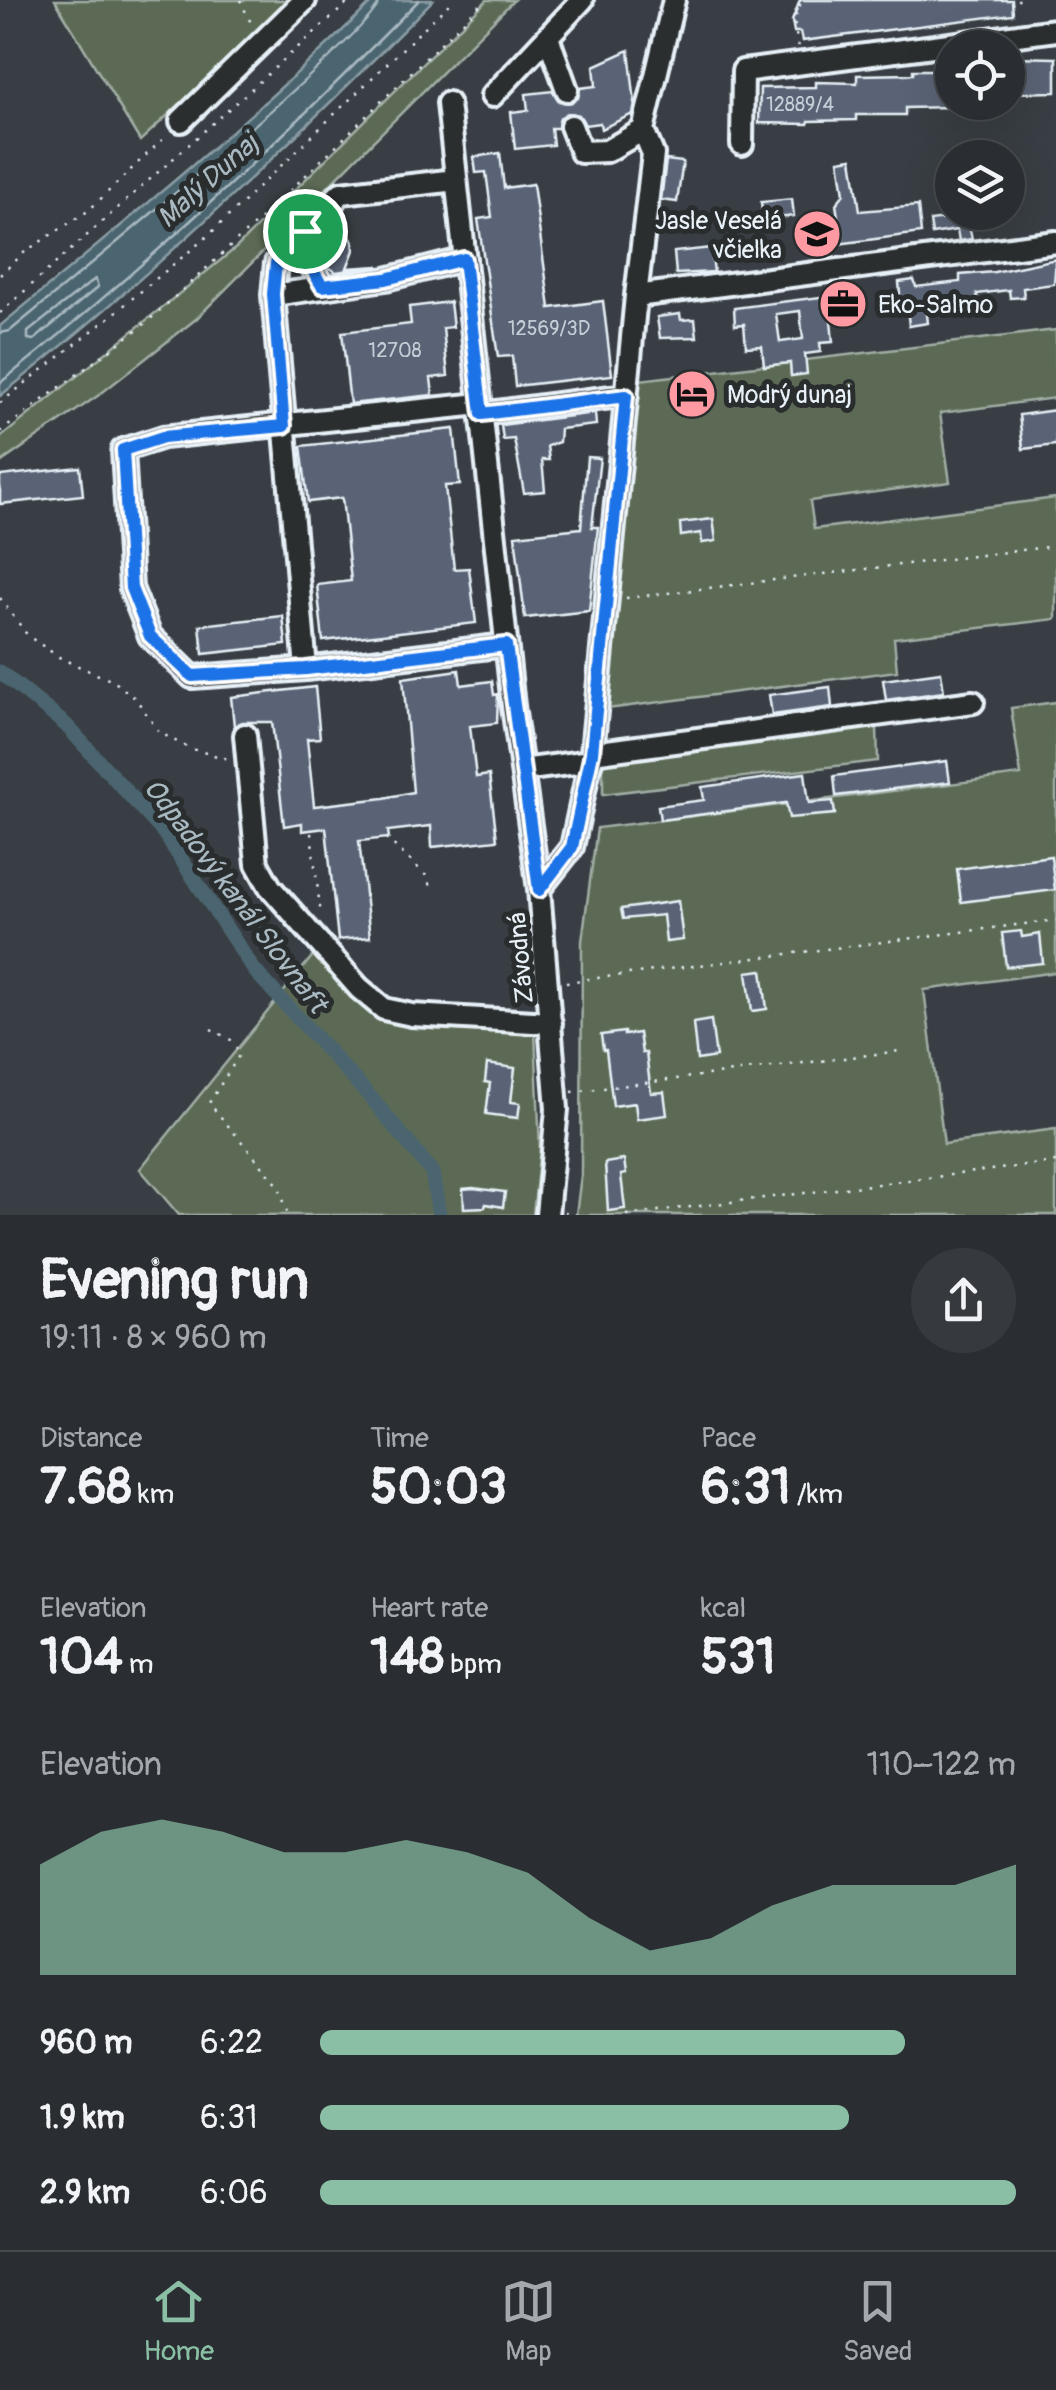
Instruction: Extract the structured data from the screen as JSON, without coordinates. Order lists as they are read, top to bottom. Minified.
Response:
{"streets":{"street":["Závodná"]},"water":["Malý Dunaj","Odpadový kanál Slovnaft"],"places":{"school or university":["Jasle Veselá včielka"],"office":["Eko-Salmo"],"hotel":["Modrý dunaj"]},"house_numbers":["12889/4","12569/3D","12708"],"page":{"heading":["Evening run","19:11 · 8 × 960 m"],"stats":[["Distance","7.68 km"],["Time","50:03"],["Pace","6:31 /km"],["Elevation","104 m"],["Heart rate","148 bpm"],["kcal","531"]],"chart":["Elevation","110–122 m"],"list":[{"name":"960 m","note":"6:22"},{"name":"1.9 km","note":"6:31"},{"name":"2.9 km","note":"6:06"}],"tabs":["Home","Map","Saved"]}}
